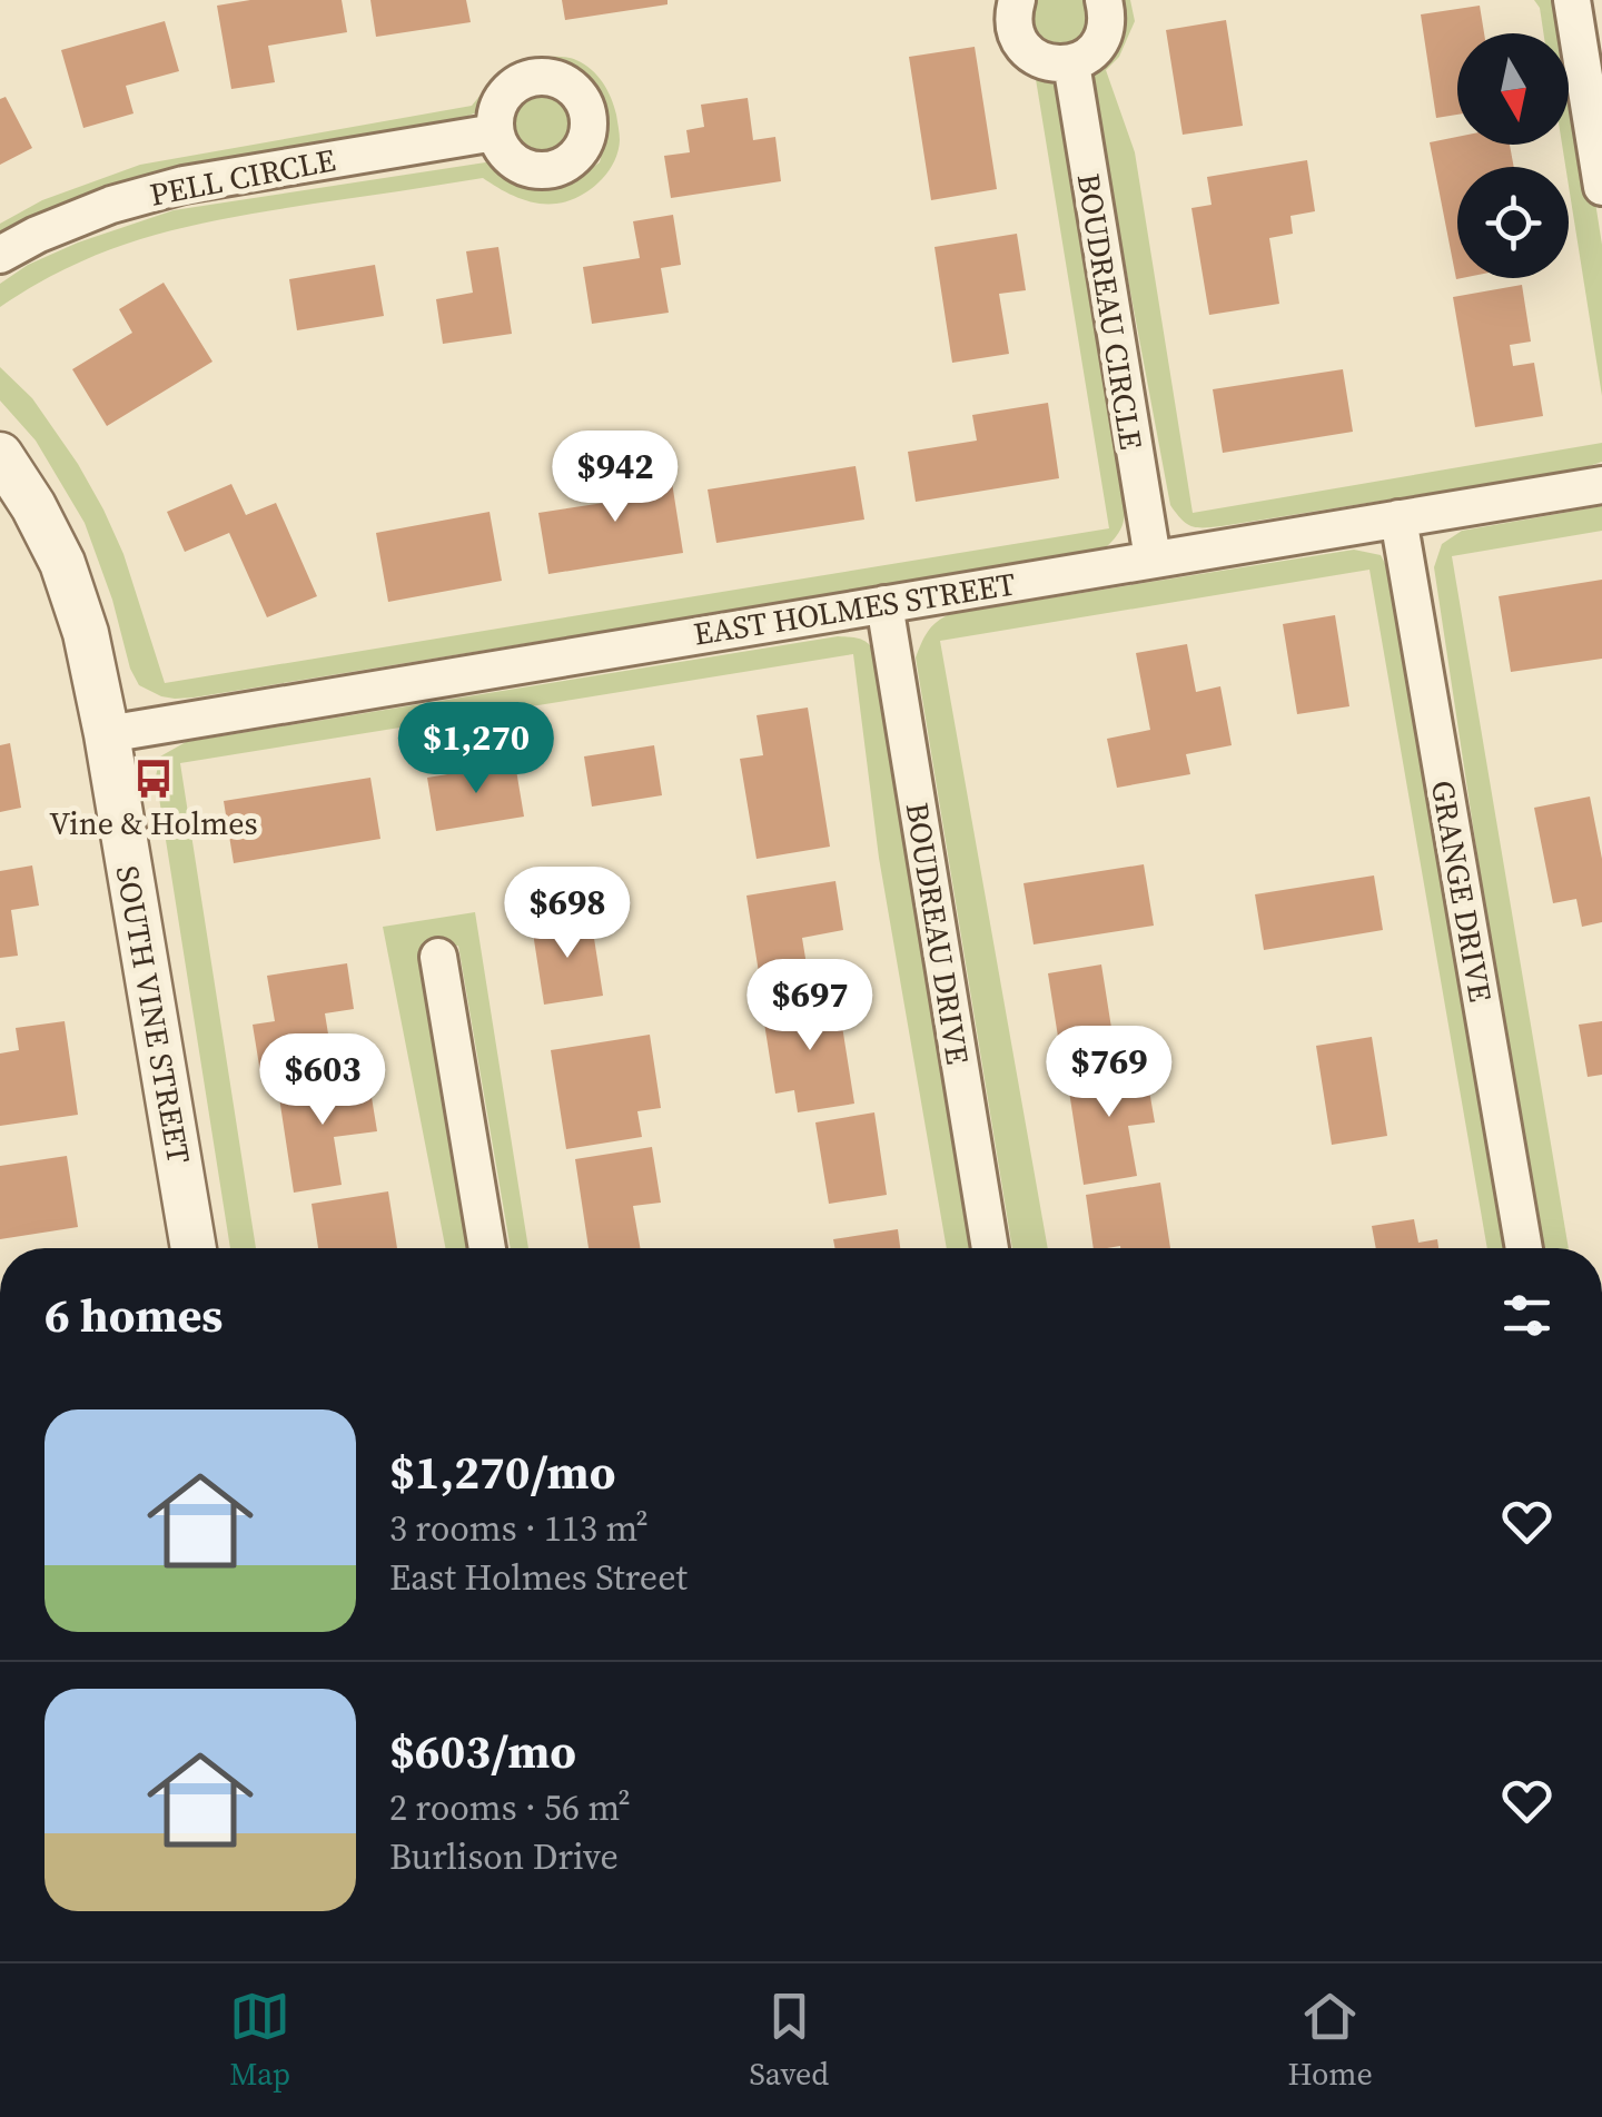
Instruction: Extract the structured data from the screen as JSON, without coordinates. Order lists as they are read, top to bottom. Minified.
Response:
{"streets":{"street":["PELL CIRCLE","BOUDREAU CIRCLE","EAST HOLMES STREET","GRANGE DRIVE","BOUDREAU DRIVE","SOUTH VINE STREET"]},"crossings":[["BOUDREAU CIRCLE","EAST HOLMES STREET"],["EAST HOLMES STREET","GRANGE DRIVE"],["EAST HOLMES STREET","BOUDREAU DRIVE"],["EAST HOLMES STREET","SOUTH VINE STREET"]],"places":{"bus stop":["Vine & Holmes"]},"north":"bottom","page":{"price":["$942","$1,270","$698","$697","$769","$603"],"heading":"6 homes","list":[{"name":"$1,270/mo","note":"3 rooms · 113 m² · East Holmes Street"},{"name":"$603/mo","note":"2 rooms · 56 m² · Burlison Drive"}],"tabs":["Map","Saved","Home"]}}
